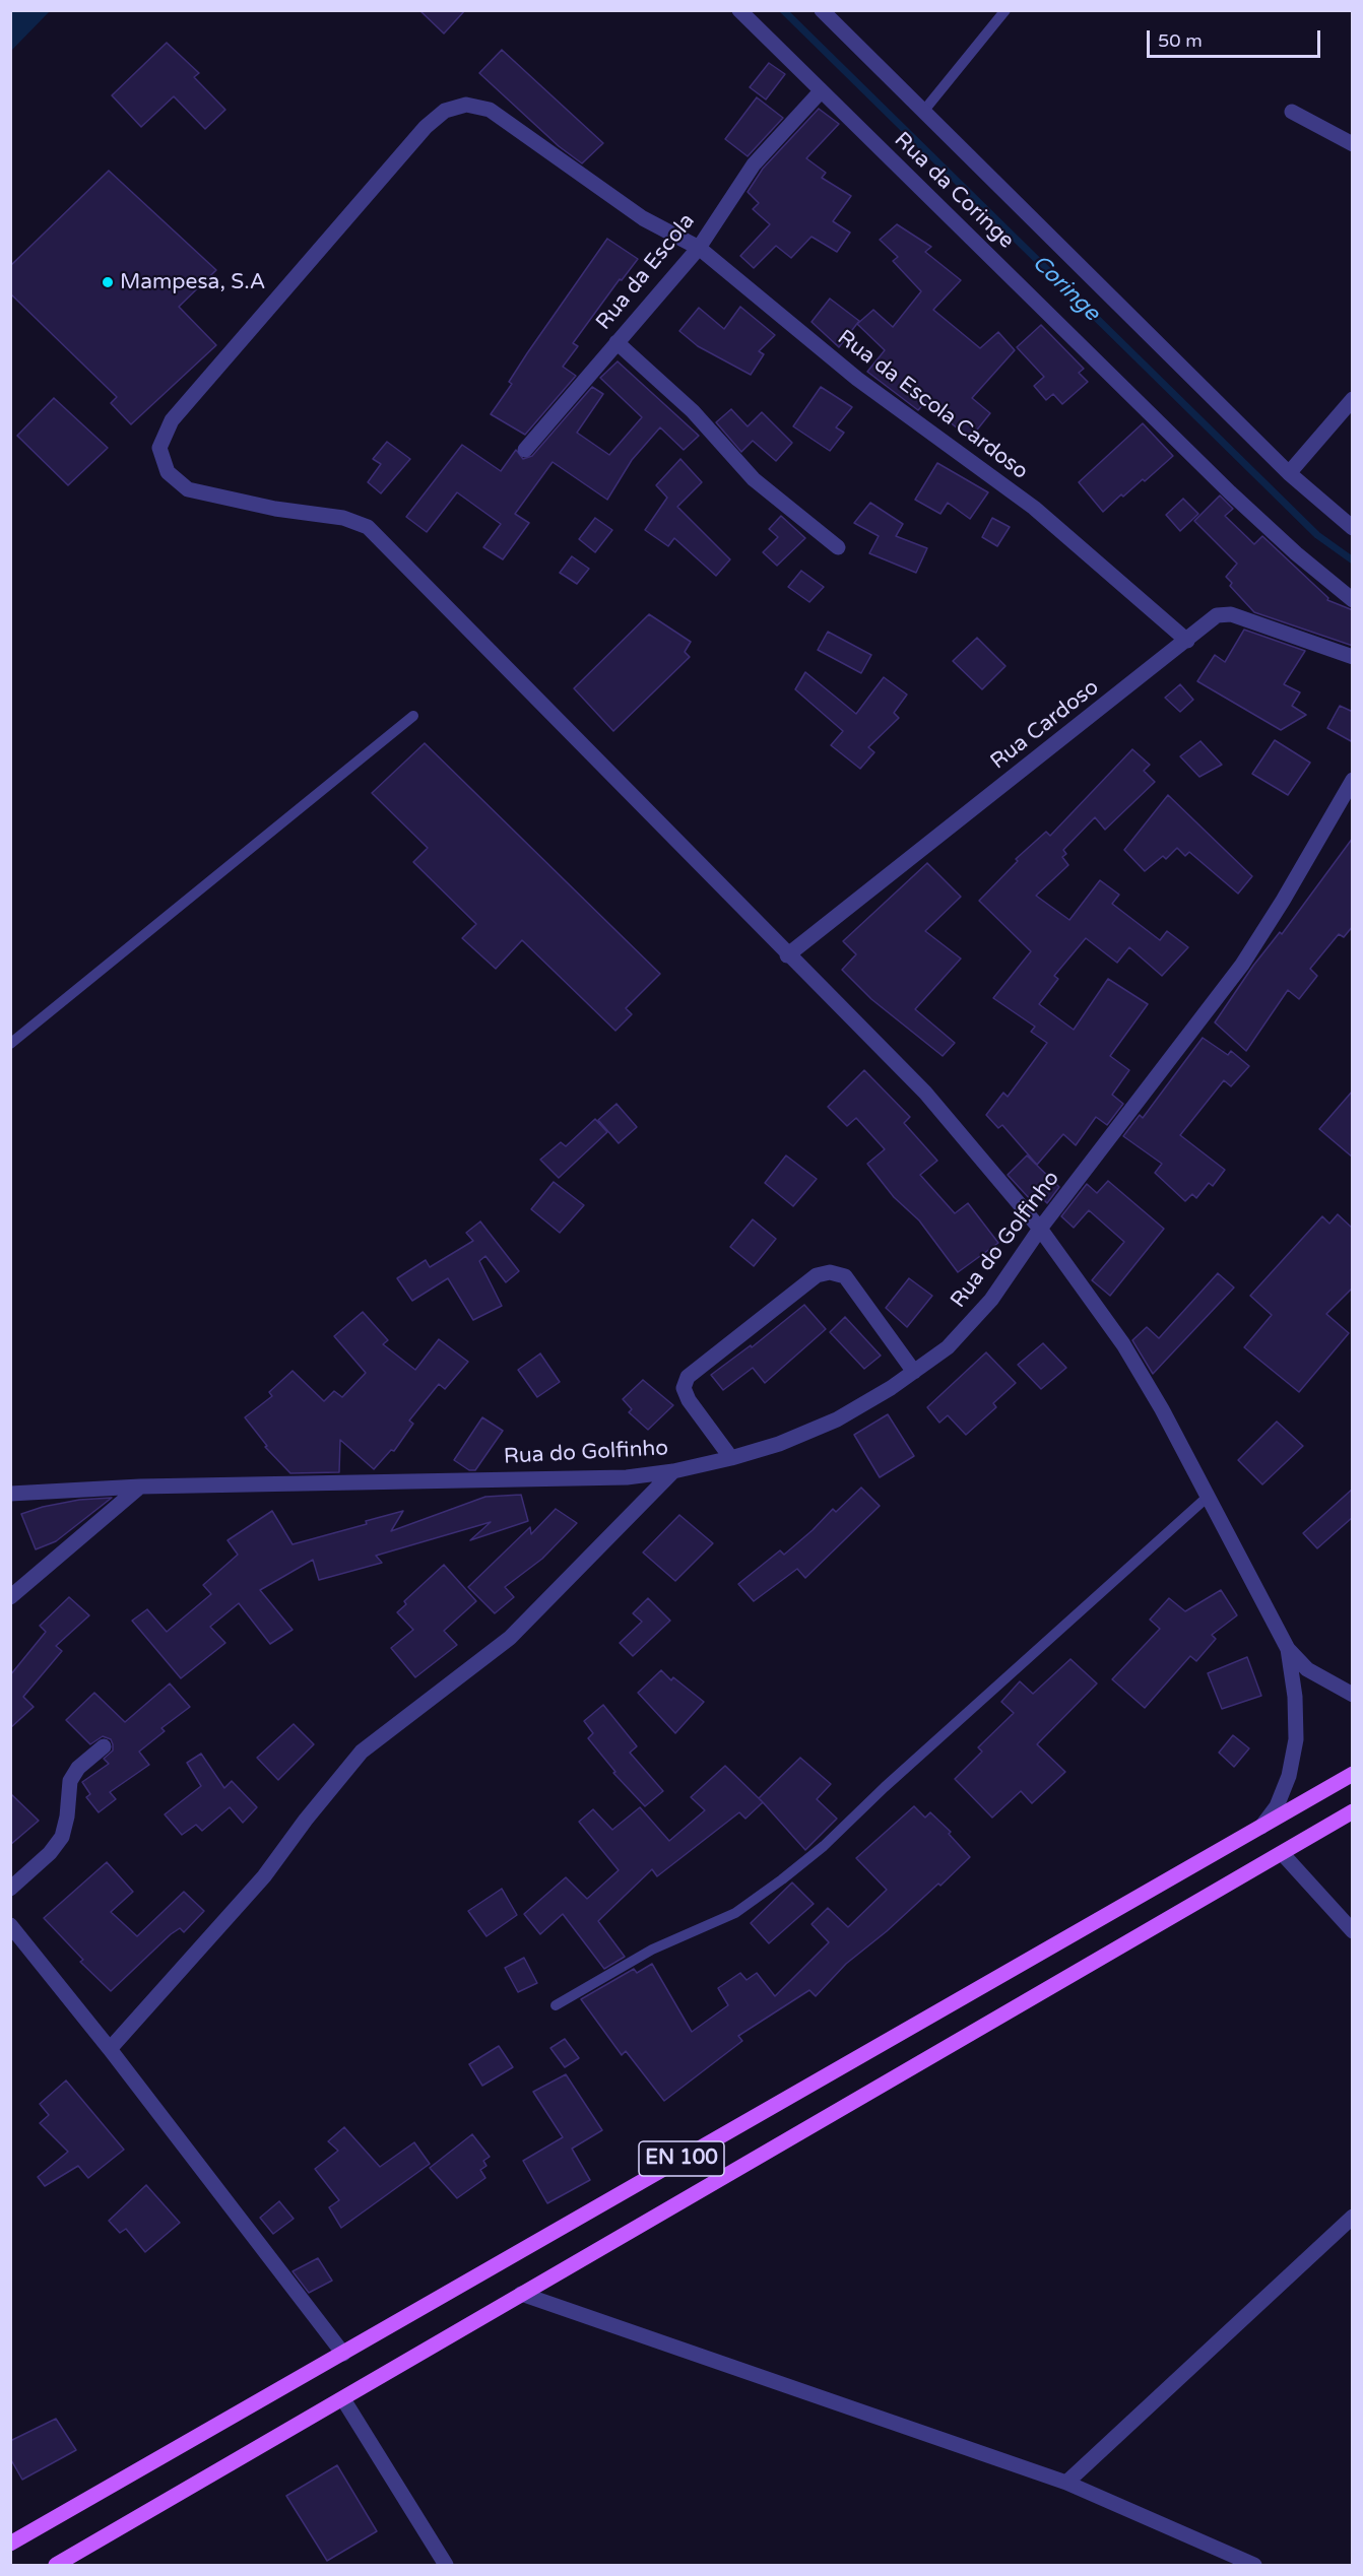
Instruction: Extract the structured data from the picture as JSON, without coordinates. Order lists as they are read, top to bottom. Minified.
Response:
{"streets":{"main road":["EN 100"],"street":["Rua da Coringe","Rua da Escola","Rua da Escola Cardoso","Rua Cardoso","Rua do Golfinho"]},"crossings":[["Rua da Coringe","Rua da Escola"],["Rua da Escola","Rua da Escola Cardoso"],["Rua da Escola Cardoso","Rua Cardoso"],["Rua da Escola Cardoso","Rua do Golfinho"]],"water":["Coringe"],"places":["Mampesa, S.A"],"scale_bar":"50 m"}
